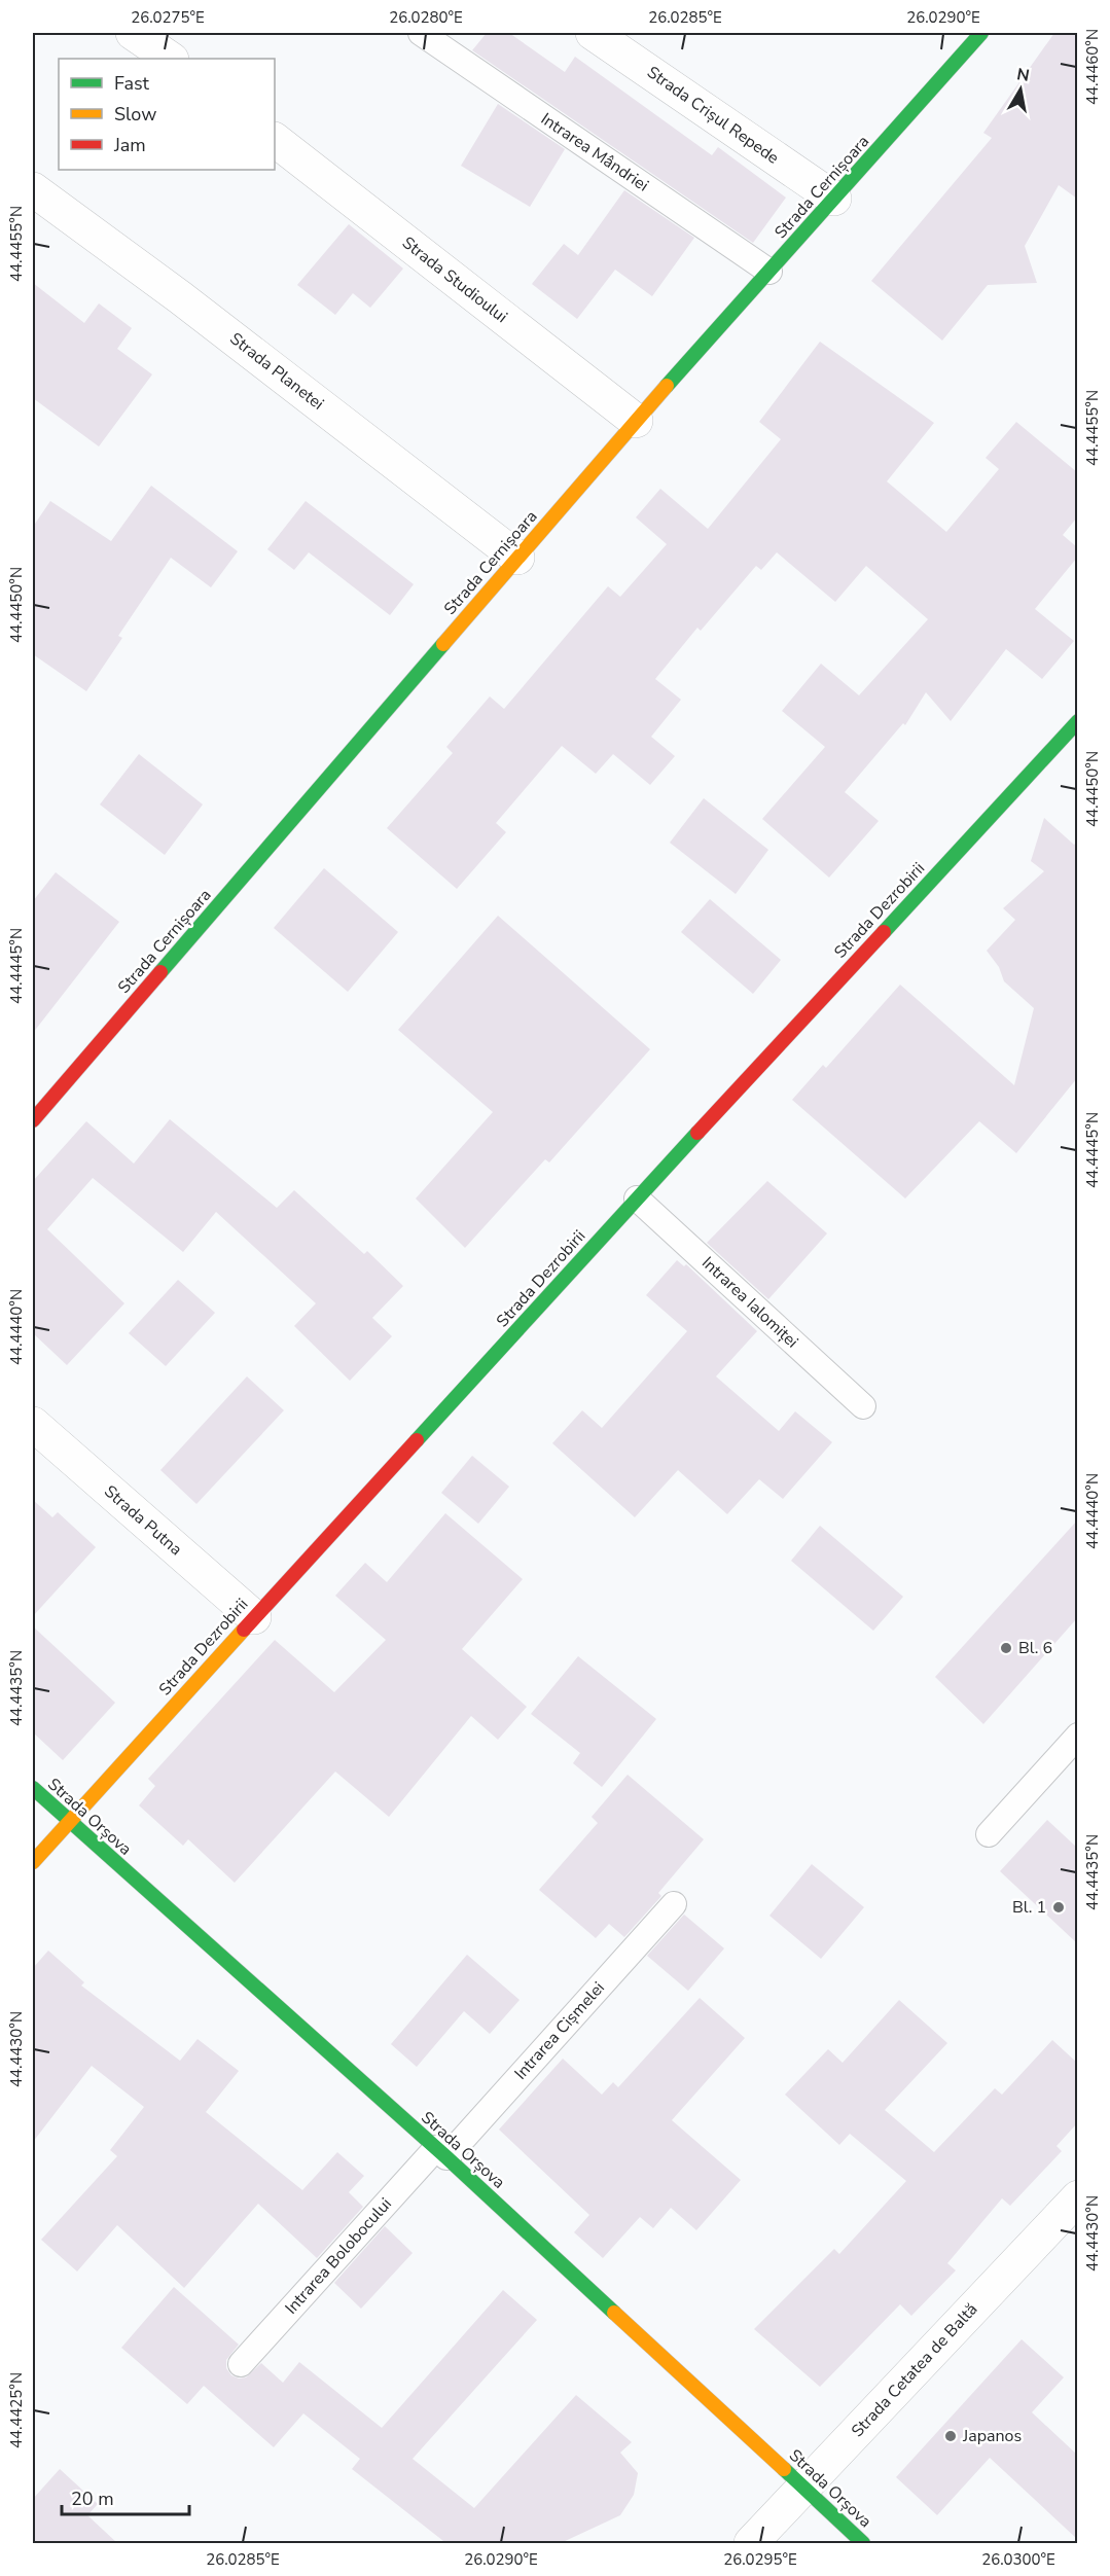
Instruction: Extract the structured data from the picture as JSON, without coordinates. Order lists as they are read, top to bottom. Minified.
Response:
{"streets":{"street":["Strada Crișul Repede","Strada Cernișoara","Strada Studioului","Strada Planetei","Strada Dezrobirii","Strada Putna","Strada Orșova","Strada Cetatea de Baltă"],"lane":["Intrarea Mândriei","Intrarea Ialomiței","Intrarea Cișmelei","Intrarea Bolobocului"]},"crossings":[["Strada Crișul Repede","Strada Cernișoara"],["Intrarea Mândriei","Strada Cernișoara"],["Strada Cernișoara","Strada Studioului"],["Strada Cernișoara","Strada Planetei"],["Strada Dezrobirii","Intrarea Ialomiței"],["Strada Dezrobirii","Strada Putna"],["Strada Dezrobirii","Strada Orșova"],["Strada Orșova","Intrarea Cișmelei"],["Strada Orșova","Intrarea Bolobocului"],["Strada Orșova","Strada Cetatea de Baltă"],["Intrarea Cișmelei","Intrarea Bolobocului"]],"places":["Bl. 6","Bl. 1","Japanos"],"legend":["Fast","Slow","Jam"],"scale_bar":"20 m","north":"top","coordinates":["26.0275°E","26.0280°E","26.0285°E","26.0290°E","44.4460°N","44.4455°N","44.4450°N","44.4445°N","44.4440°N","44.4435°N","44.4430°N","44.4425°N","26.0295°E","26.0300°E"]}
